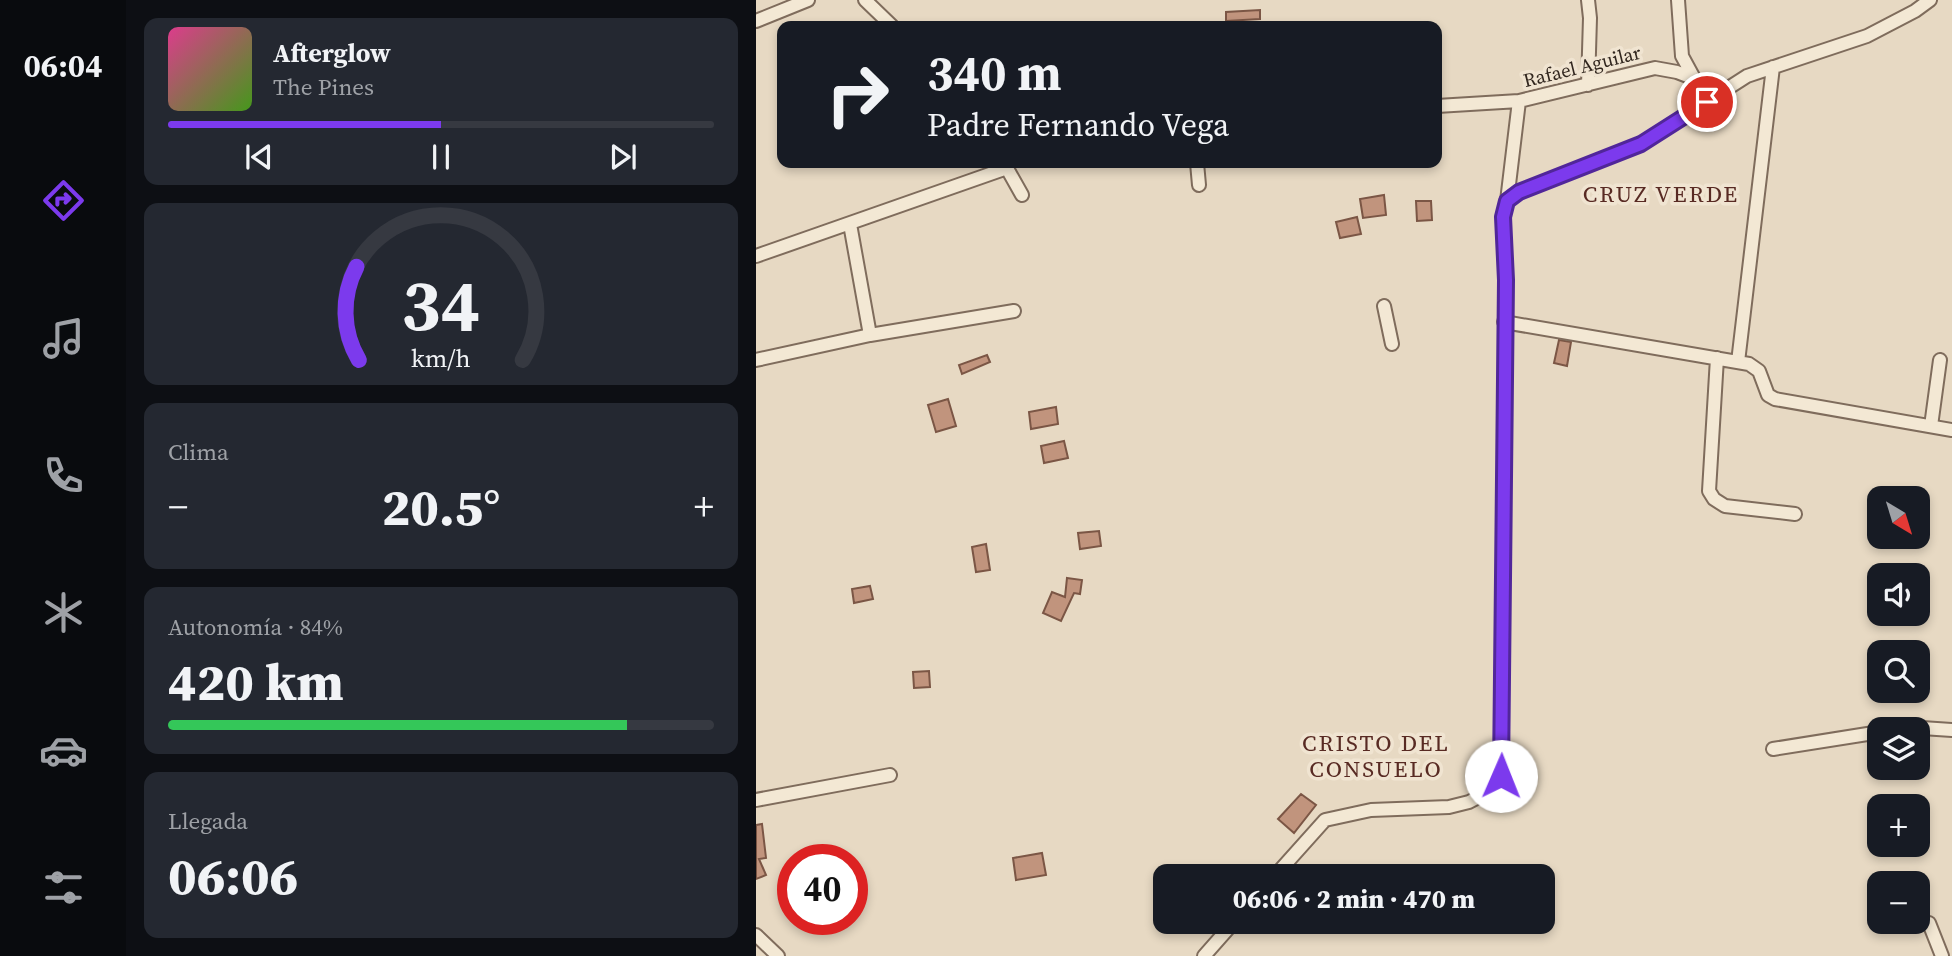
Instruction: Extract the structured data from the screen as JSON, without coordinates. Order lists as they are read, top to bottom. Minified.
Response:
{"streets":{"street":["Rafael Aguilar"]},"districts":["CRUZ VERDE","CRISTO DEL CONSUELO"],"north":"bottom right","page":{"tabs":"06:04","turn":["340 m","Padre Fernando Vega"],"song":["Afterglow","The Pines"],"tile":["Clima",["Autonomía · 84%","420 km"],["Llegada","06:06"]],"heat":["−","20.5°","+"],"map_buttons":["+","−"],"limit":"40","trip":"06:06 · 2 min · 470 m","gauge":["34","km/h"]}}
